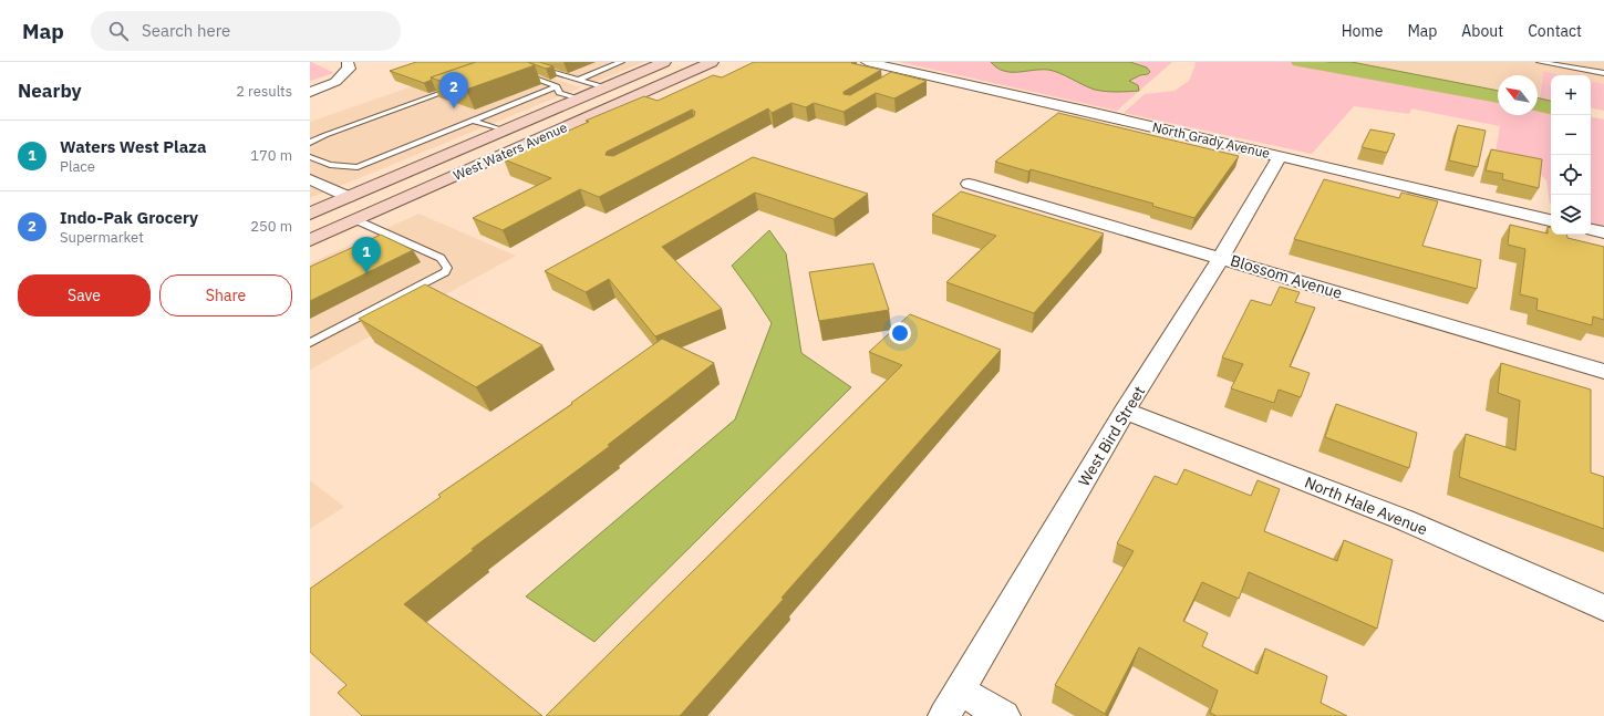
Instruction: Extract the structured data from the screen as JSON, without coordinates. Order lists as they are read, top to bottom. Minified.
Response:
{"streets":{"main road":["West Waters Avenue"],"street":["North Grady Avenue","Blossom Avenue","West Bird Street","North Hale Avenue"]},"crossings":[["North Grady Avenue","West Bird Street"],["Blossom Avenue","West Bird Street"],["West Bird Street","North Hale Avenue"]],"north":"top left","page":{"header":"Map","search":"Search here","nav":["Home","Map","About","Contact"],"heading":["Nearby","2 results"],"pins":["2","1"],"map_buttons":["+","−"],"list":[{"mark":"1","name":"Waters West Plaza","note":"Place","value":"170 m"},{"mark":"2","name":"Indo-Pak Grocery","note":"Supermarket","value":"250 m"}],"buttons":["Save","Share"]}}
